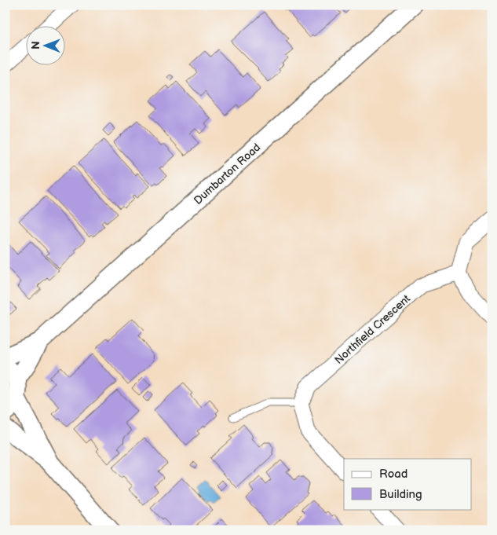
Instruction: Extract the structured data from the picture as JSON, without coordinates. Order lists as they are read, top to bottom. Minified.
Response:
{"streets":{"street":["Dumbarton Road","Northfield Crescent"]},"legend":["Road","Building"],"north":"left"}
